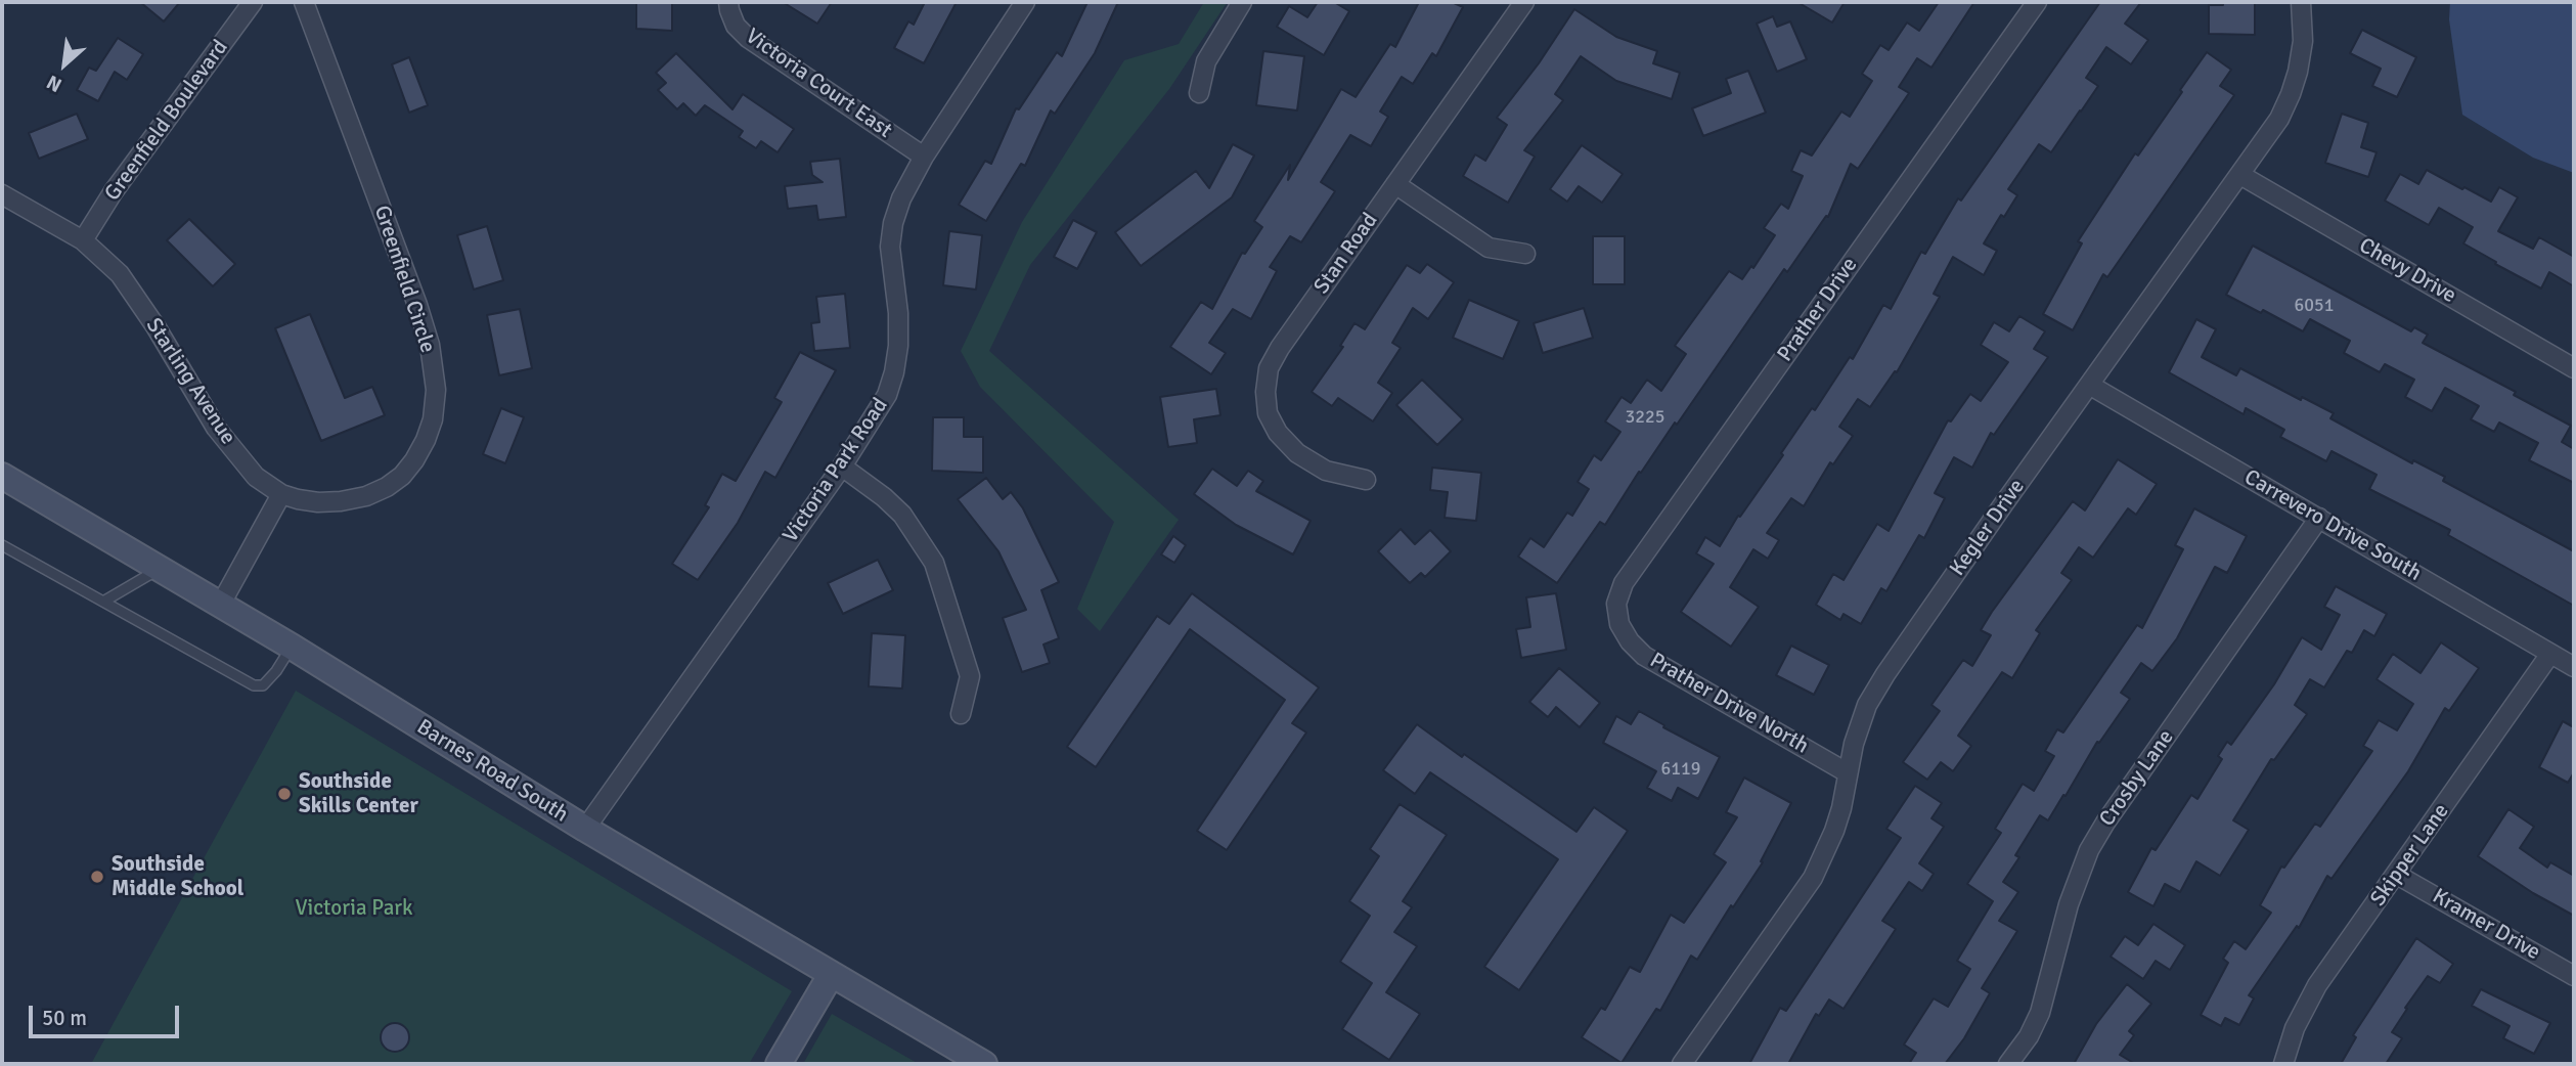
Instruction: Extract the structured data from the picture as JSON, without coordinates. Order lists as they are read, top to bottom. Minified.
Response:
{"streets":{"street":["Victoria Court East","Greenfield Boulevard","Stan Road","Chevy Drive","Greenfield Circle","Prather Drive","Starling Avenue","Victoria Park Road","Carrevero Drive South","Kegler Drive","Prather Drive North","Barnes Road South","Crosby Lane","Skipper Lane","Kramer Drive"]},"crossings":[["Victoria Court East","Victoria Park Road"],["Greenfield Boulevard","Starling Avenue"],["Chevy Drive","Kegler Drive"],["Greenfield Circle","Starling Avenue"],["Prather Drive","Prather Drive North"],["Victoria Park Road","Barnes Road South"],["Carrevero Drive South","Kegler Drive"],["Carrevero Drive South","Crosby Lane"],["Carrevero Drive South","Skipper Lane"],["Kegler Drive","Prather Drive North"],["Skipper Lane","Kramer Drive"]],"parks":["Victoria Park"],"places":["Southside Skills Center","Southside Middle School"],"house_numbers":["6051","3225","6119"],"scale_bar":"50 m","north":"bottom left"}
